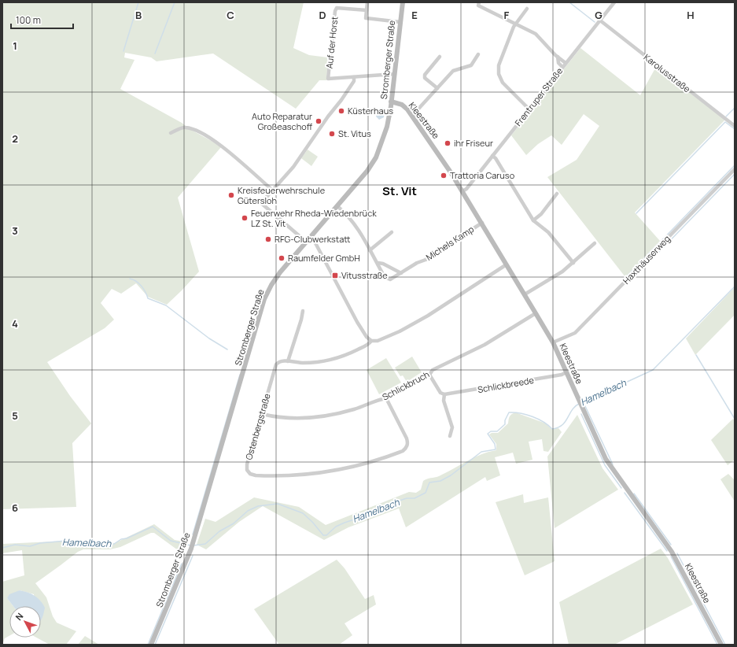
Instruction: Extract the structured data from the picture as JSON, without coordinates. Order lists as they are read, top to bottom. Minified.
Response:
{"streets":{"main road":["Stromberger Straße","Kleestraße"],"street":["Auf der Horst","Karolusstraße","Frentruper Straße","Michels Kamp","Haxthäuserweg","Schlickbreede","Schlickbruch","Ostenbergstraße"]},"crossings":[["Auf der Horst","Stromberger Straße"],["Stromberger Straße","Kleestraße"],["Stromberger Straße","Michels Kamp"],["Karolusstraße","Frentruper Straße"],["Frentruper Straße","Kleestraße"],["Kleestraße","Michels Kamp"],["Kleestraße","Haxthäuserweg"],["Kleestraße","Schlickbreede"],["Kleestraße","Schlickbruch"],["Schlickbruch","Ostenbergstraße"]],"districts":["St. Vit"],"water":["Hamelbach"],"places":{"other":["Küsterhaus","Auto Reparatur Großeaschoff","St. Vitus","ihr Friseur","Trattoria Caruso","Kreisfeuerwehrschule Gütersloh","Feuerwehr Rheda-Wiedenbrück LZ St. Vit","RFG-Clubwerkstatt","Raumfelder GmbH"],"transit":["Vitusstraße"]},"scale_bar":"100 m","north":"top left","grid":{"columns":["B","C","D","E","F","G","H"],"rows":["1","2","3","4","5","6"]}}
